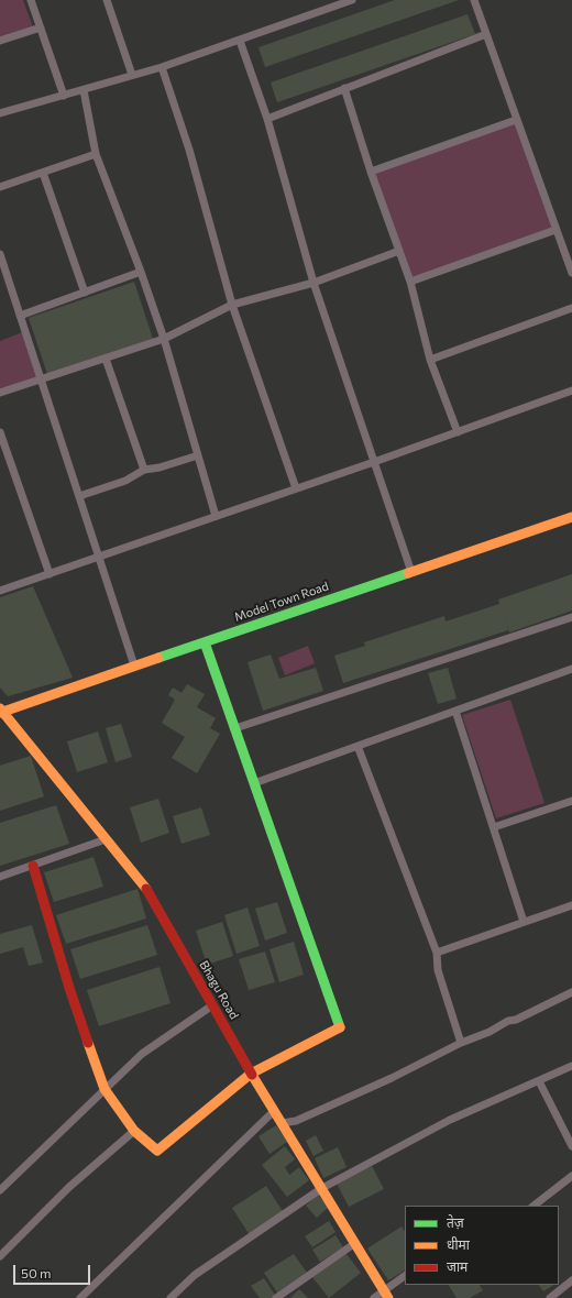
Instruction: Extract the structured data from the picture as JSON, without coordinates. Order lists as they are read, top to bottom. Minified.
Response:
{"streets":{"street":["Model Town Road","Bhagu Road"]},"crossings":[["Model Town Road","Bhagu Road"]],"legend":["तेज़","धीमा","जाम"],"scale_bar":"50 m"}
